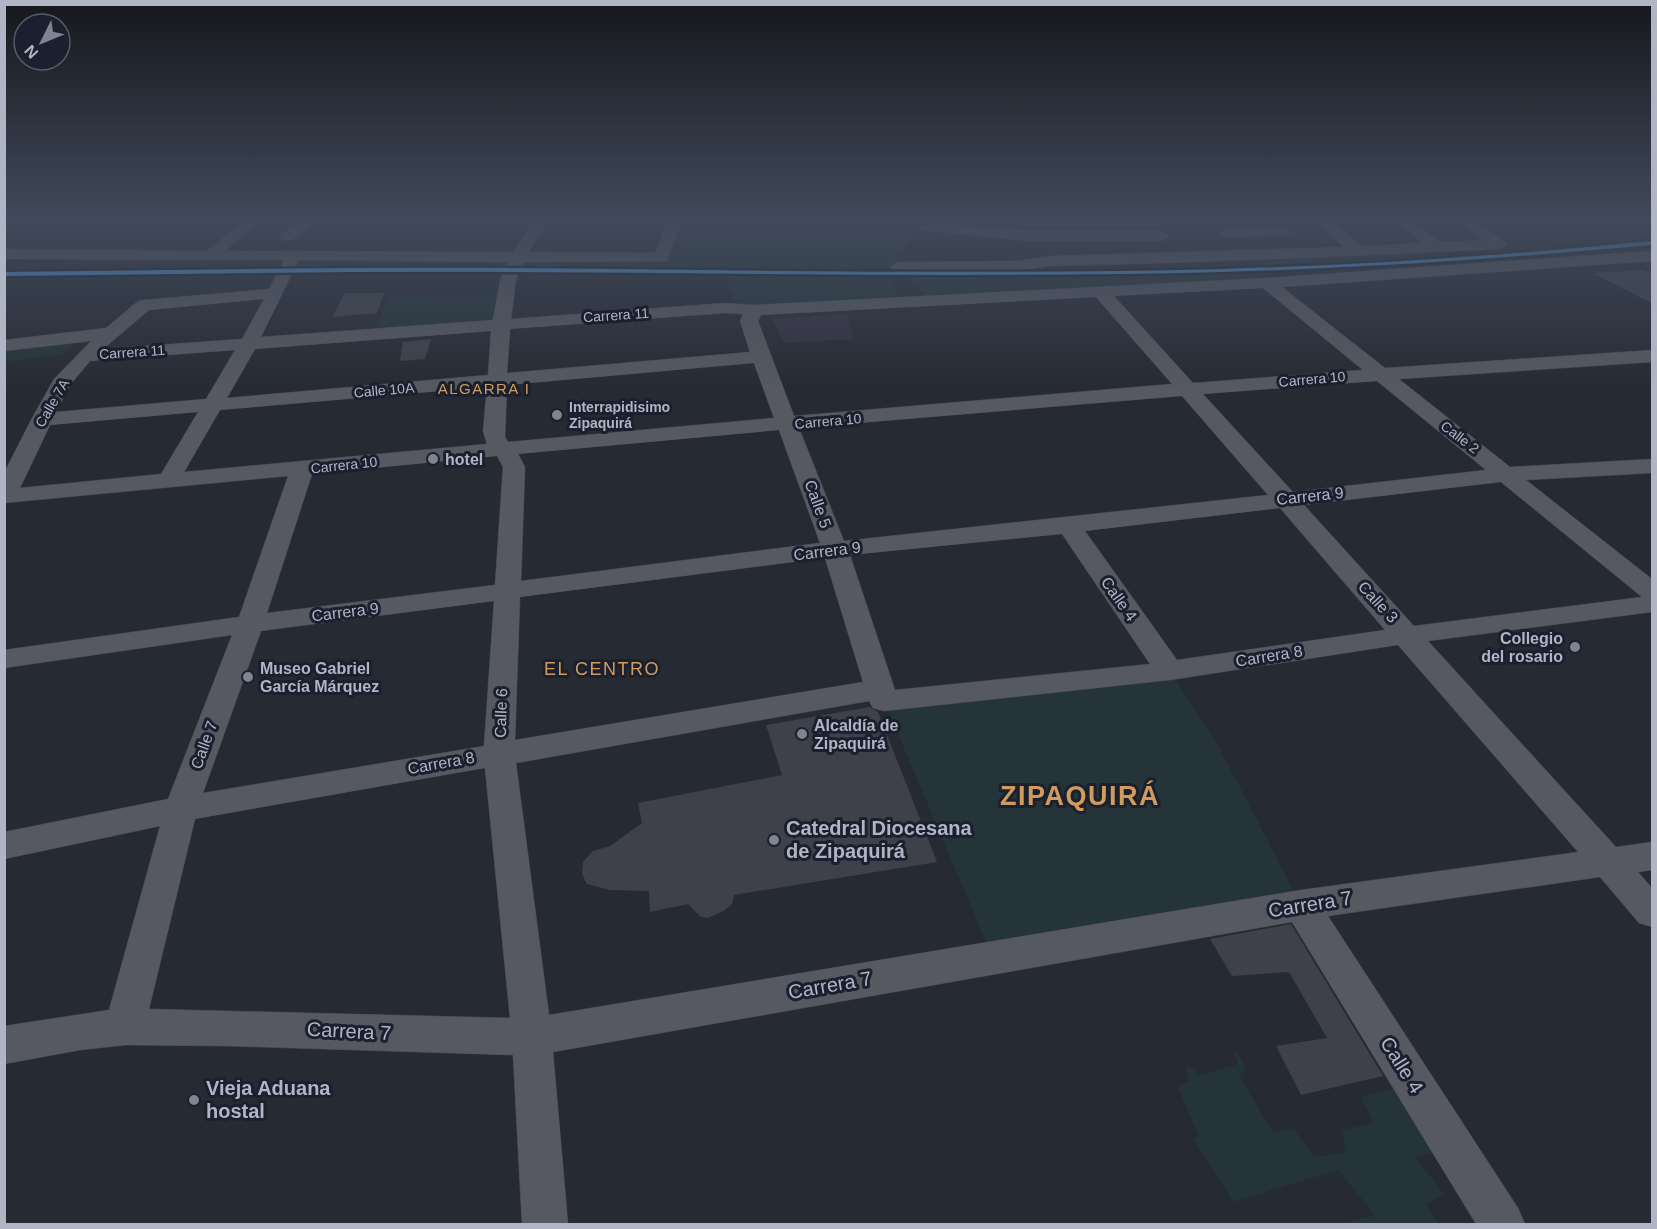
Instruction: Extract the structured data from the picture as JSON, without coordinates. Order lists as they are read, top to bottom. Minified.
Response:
{"streets":{"street":["Carrera 11","Carrera 10","Calle 10A","Calle 7A","Calle 2","Carrera 9","Calle 5","Calle 4","Calle 3","Carrera 8","Calle 6","Calle 7","Carrera 7"]},"crossings":[["Carrera 11","Calle 7A"],["Carrera 11","Calle 2"],["Carrera 11","Calle 5"],["Carrera 11","Calle 3"],["Carrera 11","Calle 6"],["Carrera 10","Calle 7A"],["Carrera 10","Calle 2"],["Carrera 10","Calle 5"],["Carrera 10","Calle 3"],["Carrera 10","Calle 6"],["Carrera 10","Calle 7"],["Calle 10A","Calle 7A"],["Calle 10A","Calle 5"],["Calle 10A","Calle 6"],["Calle 2","Carrera 9"],["Carrera 9","Calle 5"],["Carrera 9","Calle 4"],["Carrera 9","Calle 3"],["Carrera 9","Calle 6"],["Carrera 9","Calle 7"],["Calle 5","Carrera 8"],["Calle 4","Carrera 8"],["Calle 4","Carrera 7"],["Calle 3","Carrera 8"],["Calle 3","Carrera 7"],["Carrera 8","Calle 6"],["Carrera 8","Calle 7"],["Calle 6","Carrera 7"],["Calle 7","Carrera 7"]],"districts":["ALGARRA I","EL CENTRO","ZIPAQUIRÁ"],"places":["Interrapidisimo Zipaquirá","hotel","Collegio del rosario","Museo Gabriel García Márquez","Alcaldía de Zipaquirá","Catedral Diocesana de Zipaquirá","Vieja Aduana hostal"],"north":"bottom left"}
